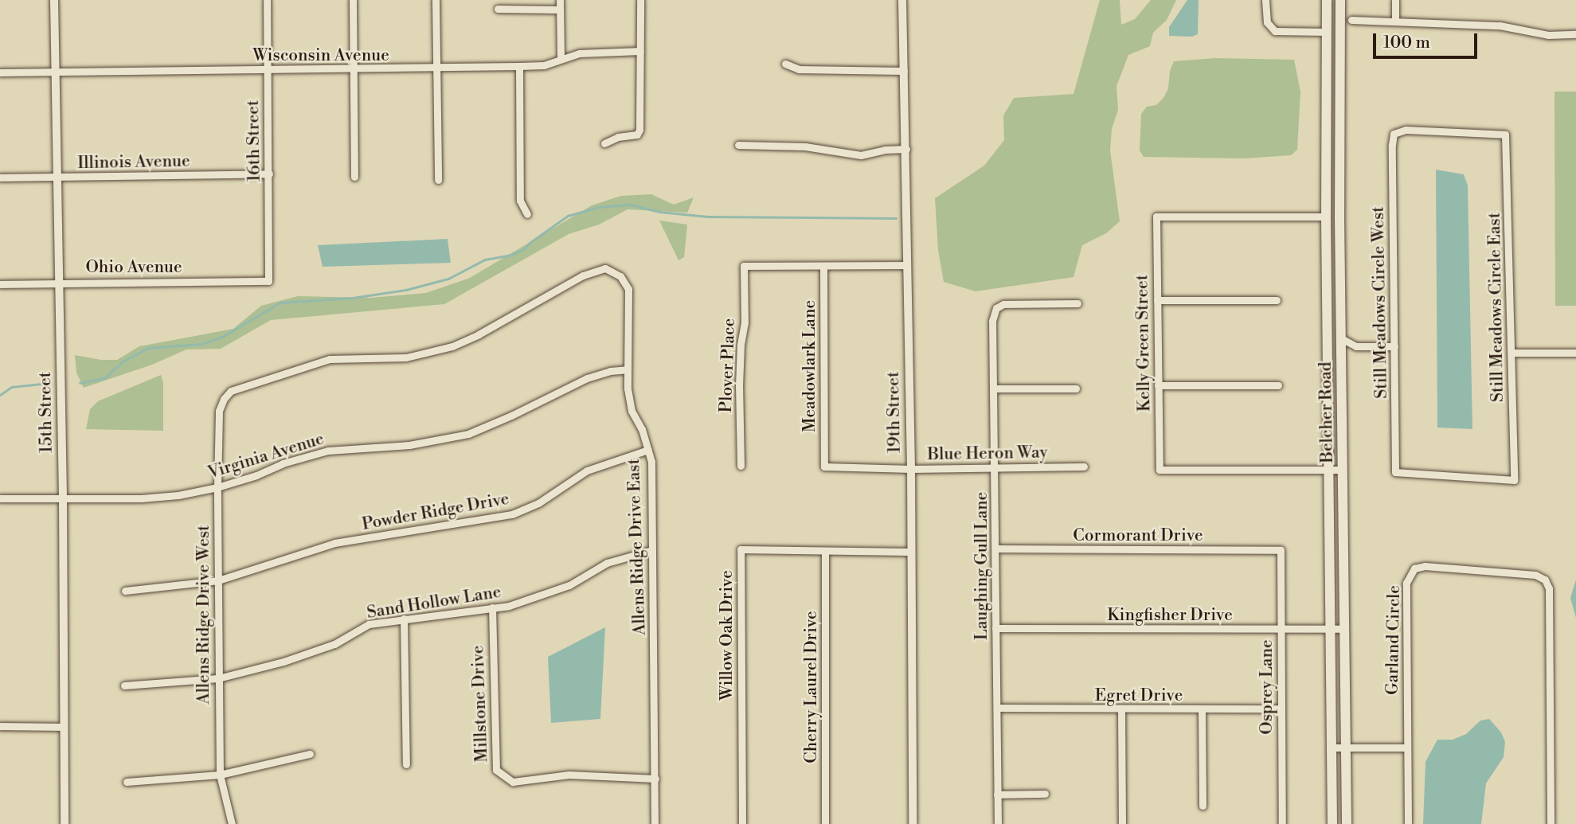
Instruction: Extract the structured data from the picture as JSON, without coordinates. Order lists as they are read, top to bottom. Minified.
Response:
{"streets":{"main road":["Belcher Road"],"street":["Wisconsin Avenue","16th Street","Illinois Avenue","Ohio Avenue","Still Meadows Circle West","Still Meadows Circle East","Kelly Green Street","Plover Place","Meadowlark Lane","15th Street","19th Street","Blue Heron Way","Virginia Avenue","Powder Ridge Drive","Cormorant Drive","Allens Ridge Drive East","Laughing Gull Lane","Sand Hollow Lane","Allens Ridge Drive West","Kingfisher Drive","Willow Oak Drive","Garland Circle","Cherry Laurel Drive","Osprey Lane","Egret Drive","Millstone Drive"]},"crossings":[["Wisconsin Avenue","16th Street"],["Wisconsin Avenue","15th Street"],["16th Street","Illinois Avenue"],["16th Street","Ohio Avenue"],["Illinois Avenue","15th Street"],["Ohio Avenue","15th Street"],["Still Meadows Circle West","Still Meadows Circle East"],["Kelly Green Street","Belcher Road"],["Plover Place","Meadowlark Lane"],["Meadowlark Lane","Blue Heron Way"],["15th Street","Virginia Avenue"],["19th Street","Blue Heron Way"],["19th Street","Willow Oak Drive"],["Belcher Road","Kingfisher Drive"],["Blue Heron Way","Laughing Gull Lane"],["Virginia Avenue","Allens Ridge Drive East"],["Virginia Avenue","Allens Ridge Drive West"],["Powder Ridge Drive","Allens Ridge Drive East"],["Powder Ridge Drive","Allens Ridge Drive West"],["Cormorant Drive","Laughing Gull Lane"],["Cormorant Drive","Osprey Lane"],["Allens Ridge Drive East","Sand Hollow Lane"],["Allens Ridge Drive East","Allens Ridge Drive West"],["Allens Ridge Drive East","Millstone Drive"],["Laughing Gull Lane","Kingfisher Drive"],["Laughing Gull Lane","Egret Drive"],["Sand Hollow Lane","Allens Ridge Drive West"],["Sand Hollow Lane","Millstone Drive"],["Kingfisher Drive","Osprey Lane"],["Willow Oak Drive","Cherry Laurel Drive"],["Osprey Lane","Egret Drive"]],"scale_bar":"100 m"}
